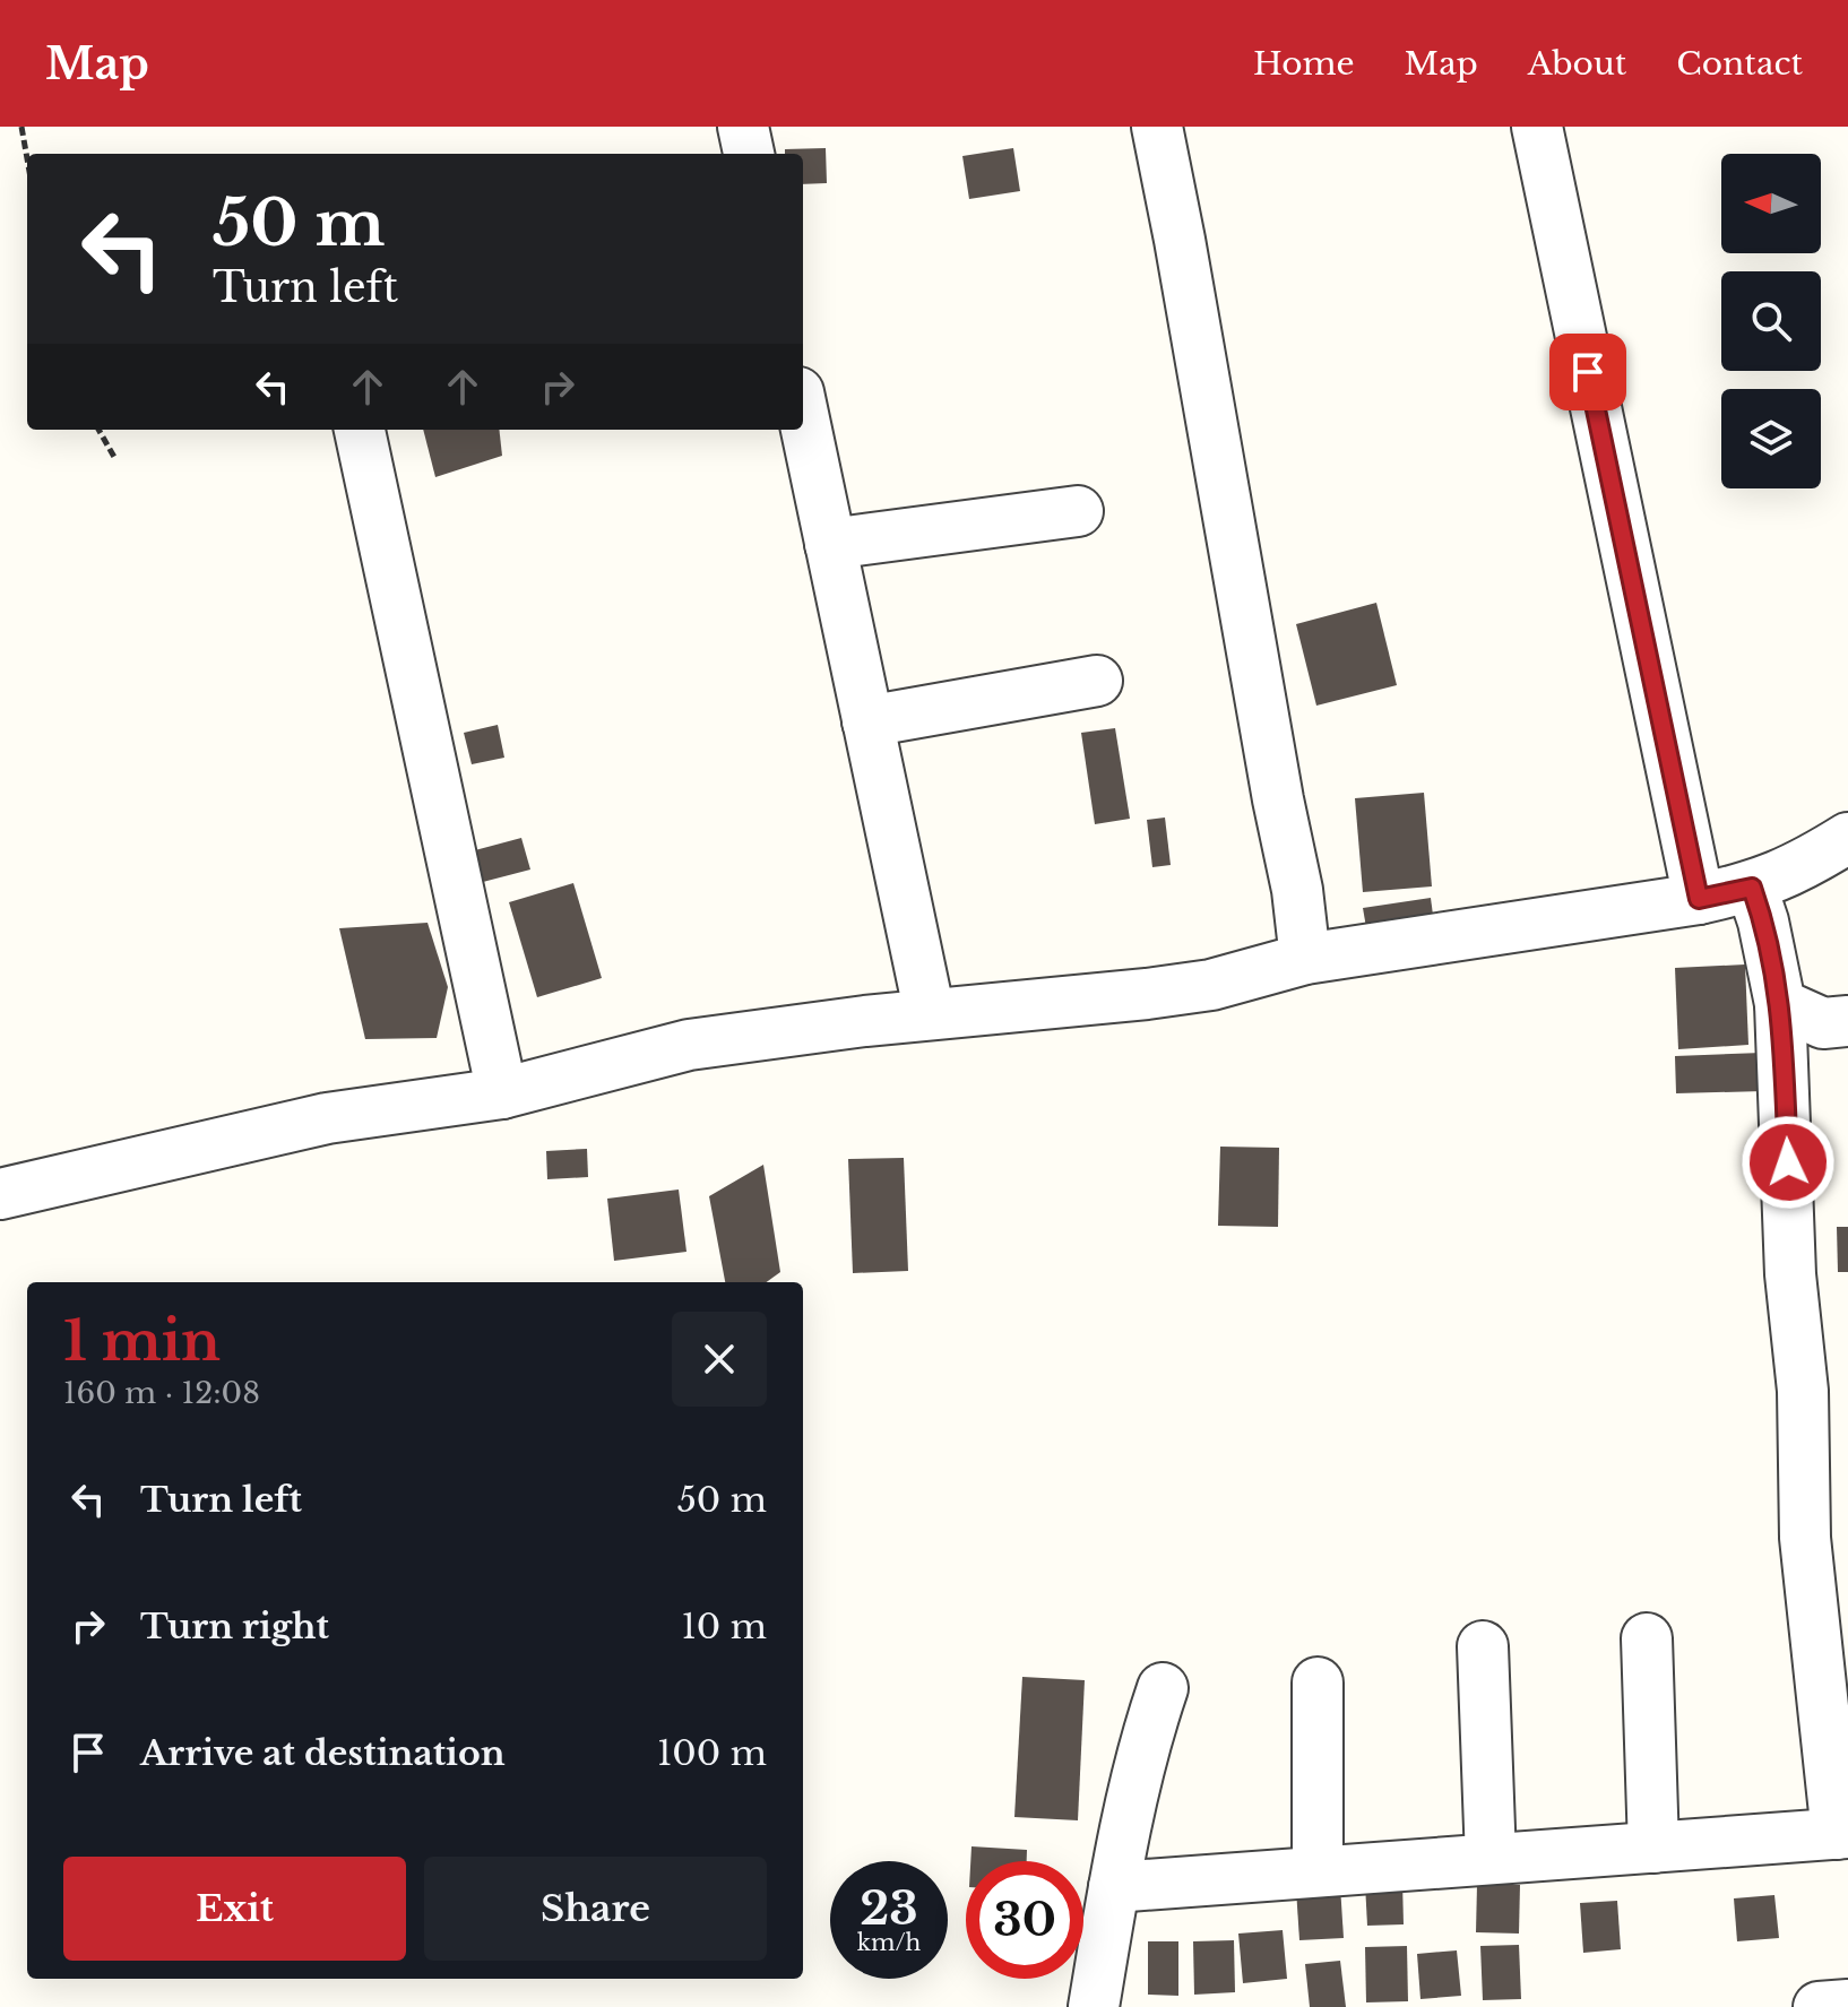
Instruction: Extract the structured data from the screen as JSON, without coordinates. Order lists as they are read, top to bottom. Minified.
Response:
{"north":"left","page":{"header":"Map","nav":["Home","Map","About","Contact"],"turn":["50 m","Turn left"],"heading":["1 min","160 m · 12:08"],"list":[{"name":"Turn left","value":"50 m"},{"name":"Turn right","value":"10 m"},{"name":"Arrive at destination","value":"100 m"}],"buttons":["Exit","Share"],"speed":"23 km/h","limit":"30"}}
